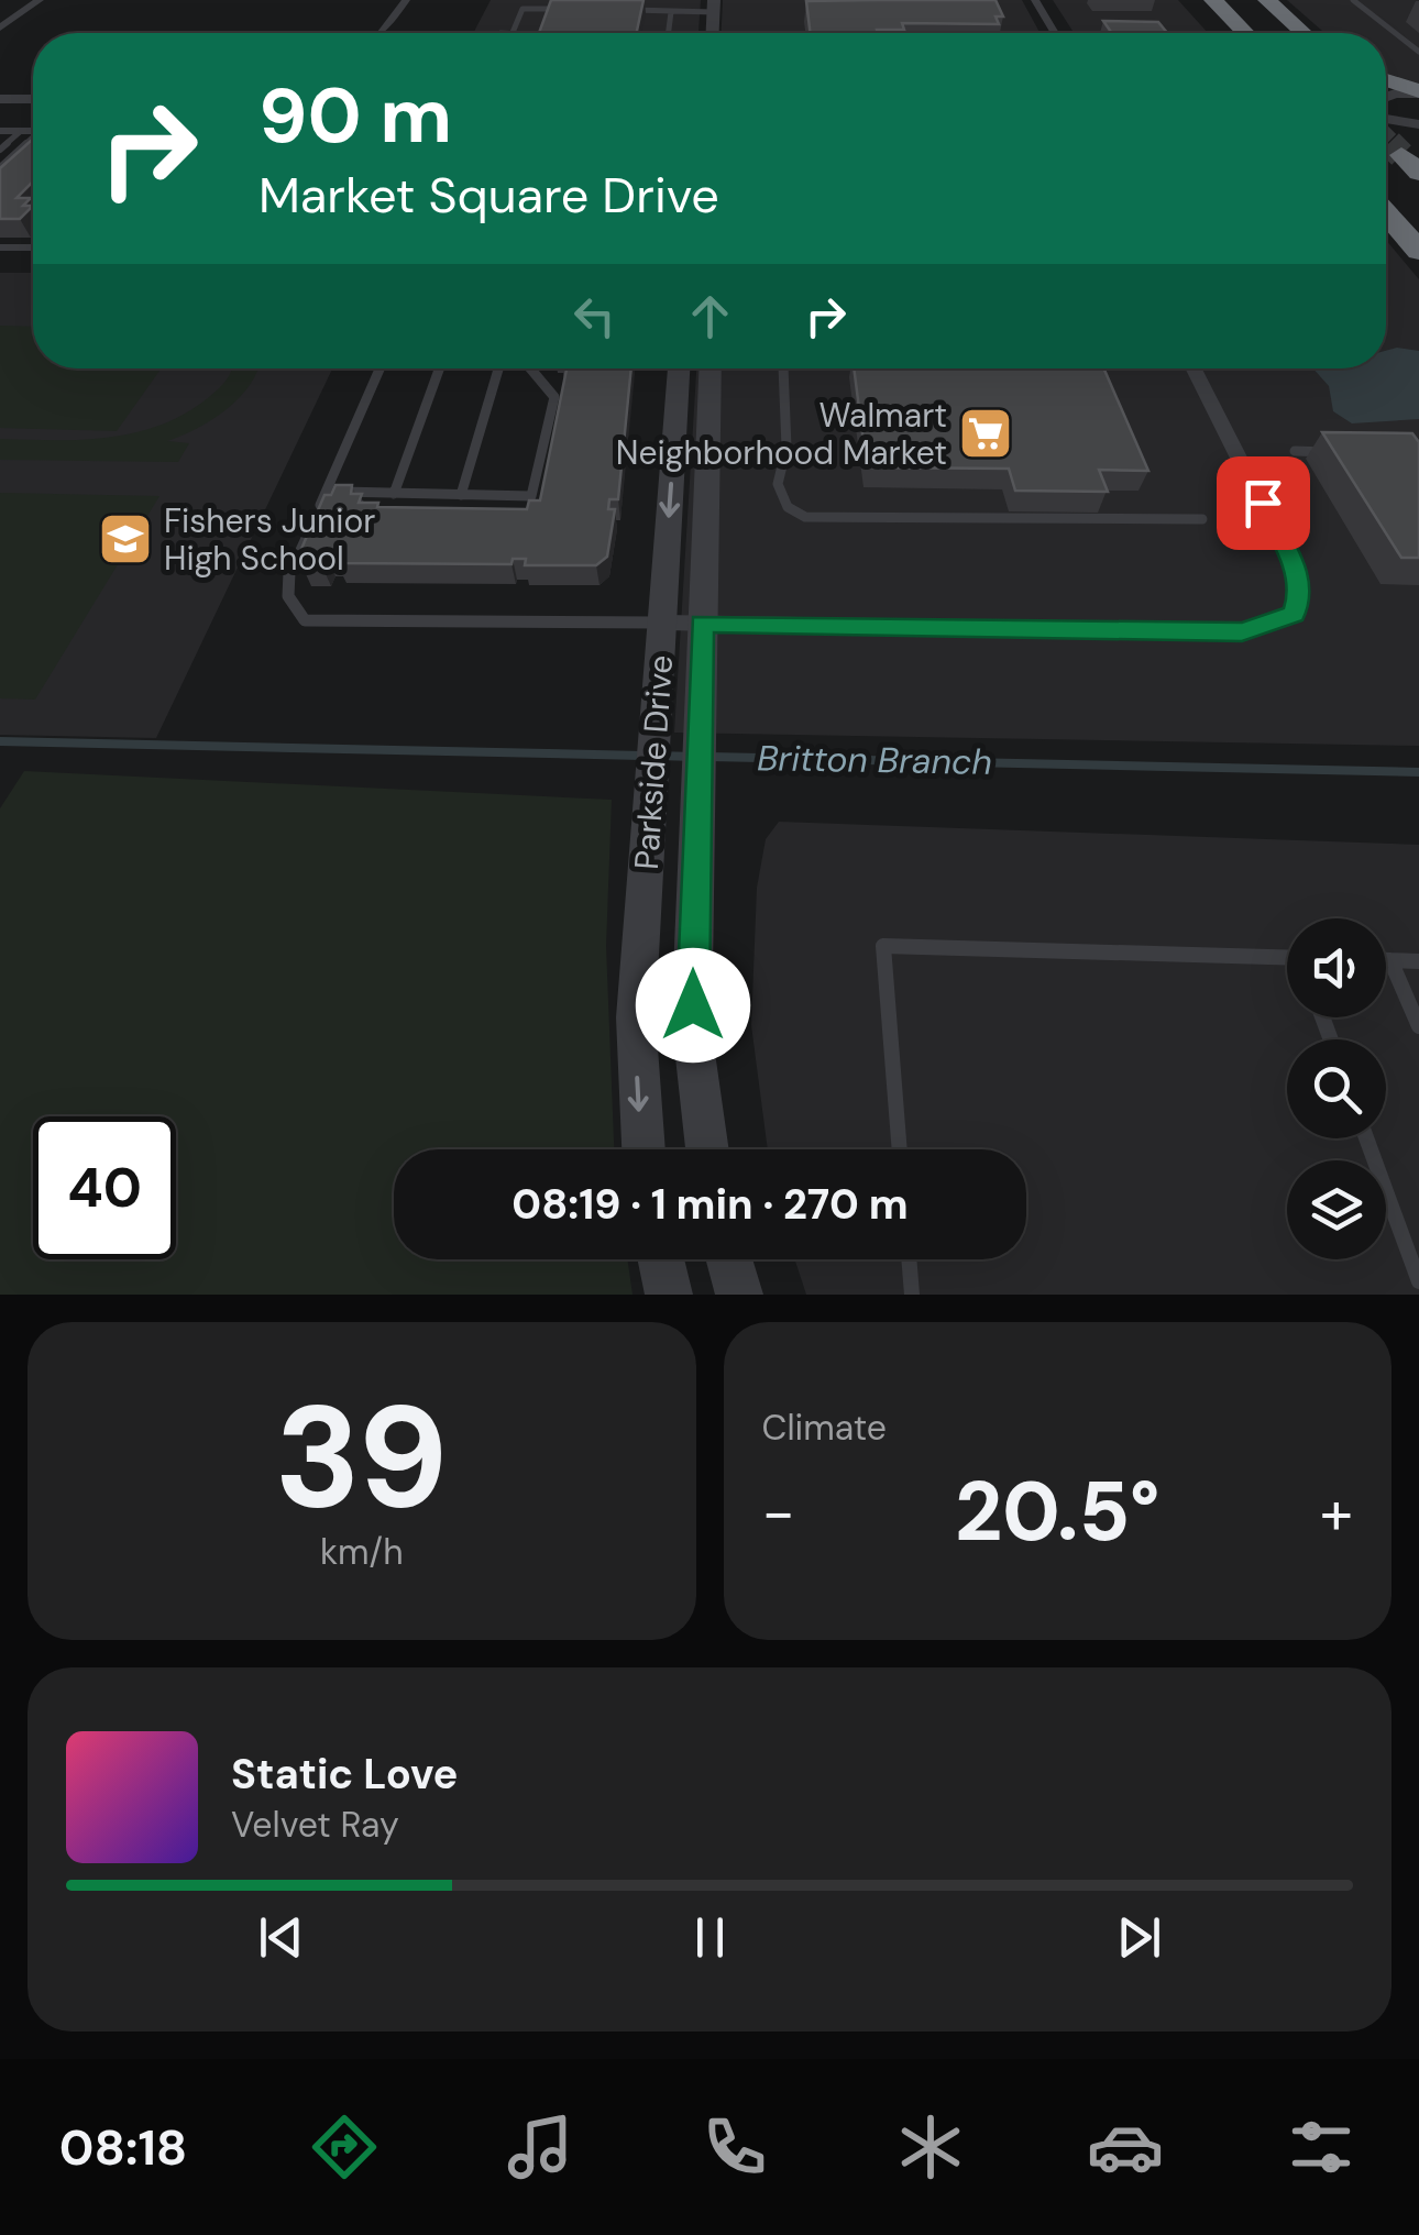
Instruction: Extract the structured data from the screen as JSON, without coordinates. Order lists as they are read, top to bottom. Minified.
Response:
{"streets":{"street":["Parkside Drive"]},"water":["Britton Branch"],"places":{"supermarket":["Walmart Neighborhood Market"],"school or university":["Fishers Junior High School"]},"page":{"turn":["90 m","Market Square Drive"],"limit":"40","trip":"08:19 · 1 min · 270 m","tile":[["39","km/h"],"Climate"],"heat":["−","20.5°","+"],"song":["Static Love","Velvet Ray"],"tabs":"08:18"}}
